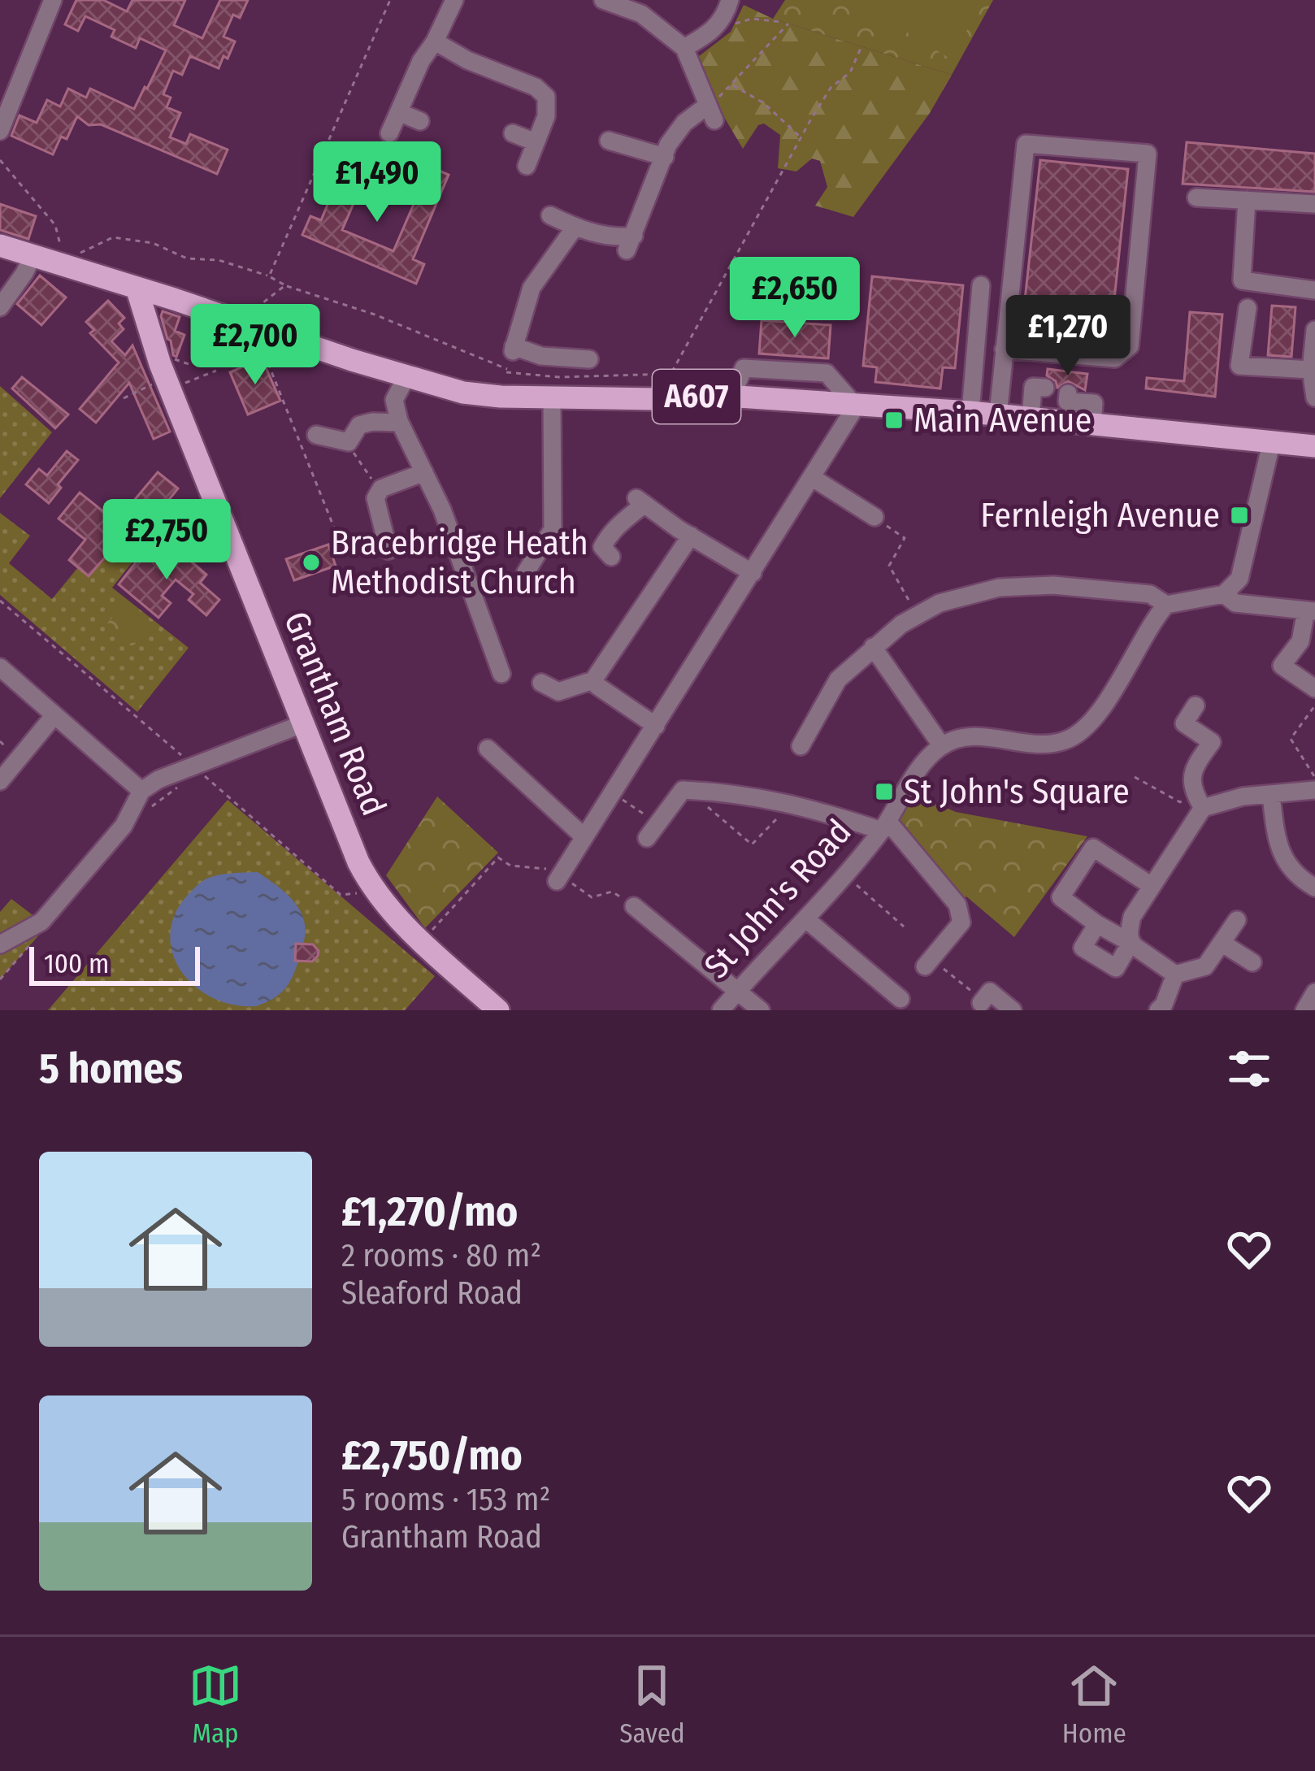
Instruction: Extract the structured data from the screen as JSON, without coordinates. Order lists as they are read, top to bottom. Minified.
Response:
{"streets":{"main road":["A607","Grantham Road"],"street":["St John's Road"]},"crossings":[["A607","Grantham Road"]],"places":{"transit":["Main Avenue","Fernleigh Avenue","St John's Square"],"other":["Bracebridge Heath Methodist Church"]},"scale_bar":"100 m","page":{"price":["£1,490","£2,650","£1,270","£2,700","£2,750"],"scale":"100 m","heading":"5 homes","list":[{"name":"£1,270/mo","note":"2 rooms · 80 m² · Sleaford Road"},{"name":"£2,750/mo","note":"5 rooms · 153 m² · Grantham Road"}],"tabs":["Map","Saved","Home"]}}
